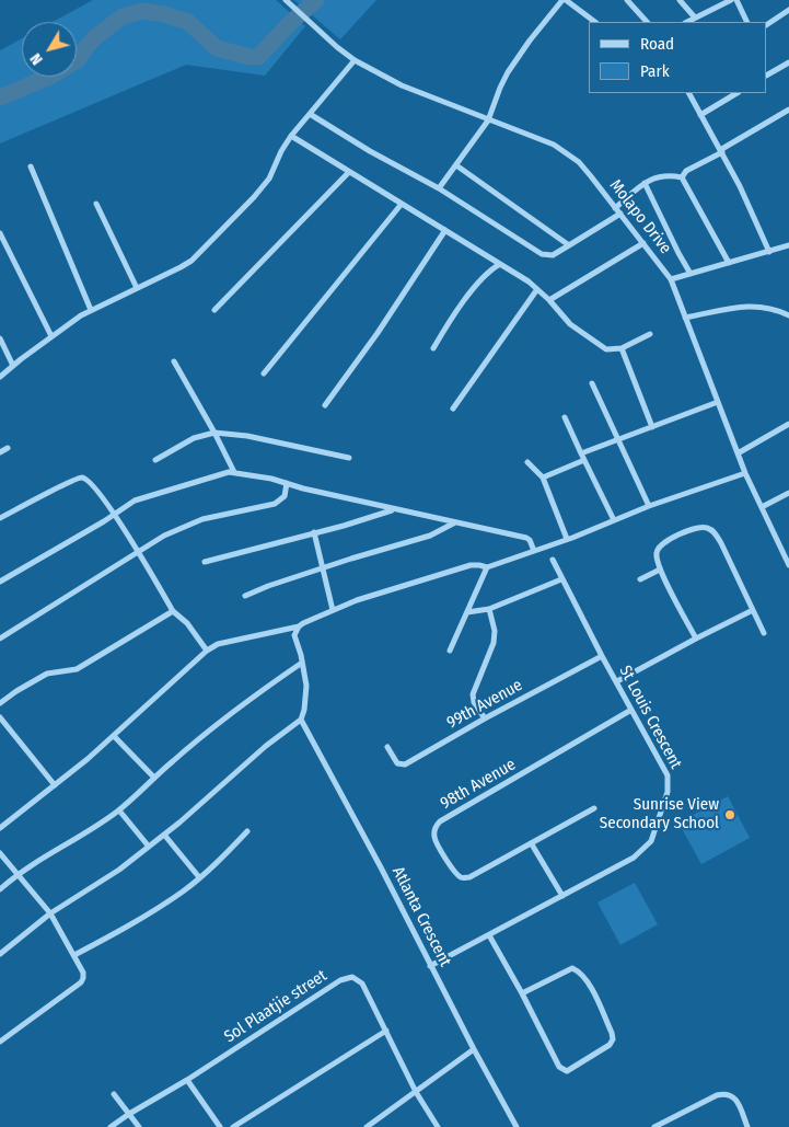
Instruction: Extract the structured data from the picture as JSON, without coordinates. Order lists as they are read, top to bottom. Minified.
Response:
{"streets":{"street":["Molapo Drive","99th Avenue","St Louis Crescent","98th Avenue","Atlanta Crescent","Sol Plaatjie street"]},"crossings":[["99th Avenue","St Louis Crescent"],["St Louis Crescent","98th Avenue"],["St Louis Crescent","Atlanta Crescent"]],"places":["Sunrise View Secondary School"],"legend":["Road","Park"],"north":"bottom left"}
